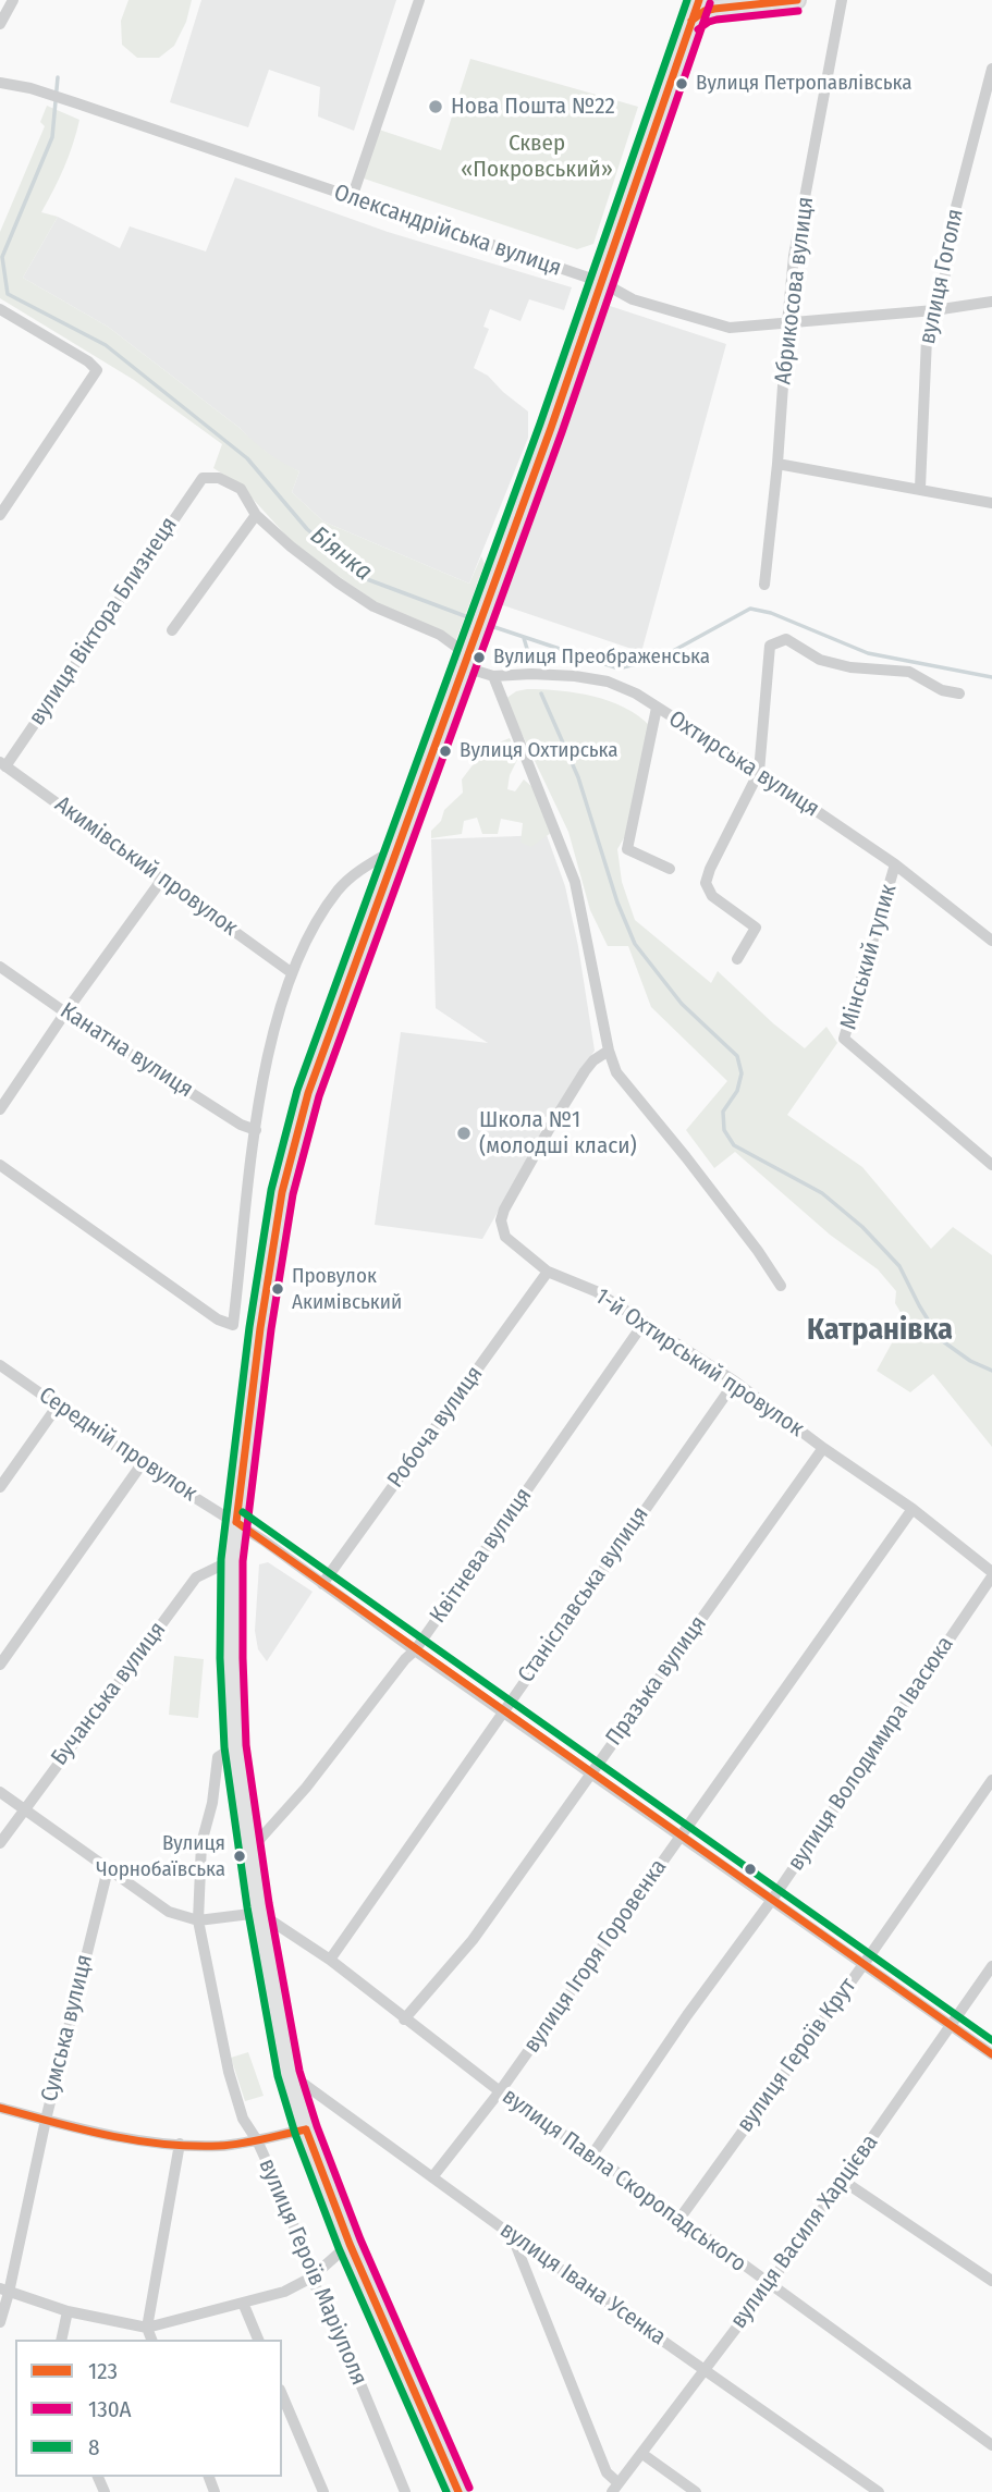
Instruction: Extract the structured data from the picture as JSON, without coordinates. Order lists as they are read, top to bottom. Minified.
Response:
{"streets":{"main road":["вулиця Героїв Маріуполя"],"street":["Олександрійська вулиця","вулиця Гоголя","Абрикосова вулиця","вулиця Віктора Близнеця","Охтирська вулиця","Акимівський провулок","Мінський тупик","Канатна вулиця","1-й Охтирський провулок","Робоча вулиця","Середній провулок","Квітнева вулиця","Станіславська вулиця","Празька вулиця","Бучанська вулиця","вулиця Володимира Івасюка","вулиця Ігоря Горовенка","Сумська вулиця","вулиця Героїв Крут","вулиця Павла Скоропадського","вулиця Василя Харцієва","вулиця Івана Усенка"]},"crossings":[["Олександрійська вулиця","вулиця Гоголя"],["Олександрійська вулиця","Абрикосова вулиця"],["Олександрійська вулиця","вулиця Героїв Маріуполя"],["вулиця Віктора Близнеця","Охтирська вулиця"],["вулиця Віктора Близнеця","Акимівський провулок"],["Охтирська вулиця","Мінський тупик"],["Охтирська вулиця","вулиця Героїв Маріуполя"],["1-й Охтирський провулок","Робоча вулиця"],["1-й Охтирський провулок","Квітнева вулиця"],["1-й Охтирський провулок","Станіславська вулиця"],["1-й Охтирський провулок","Празька вулиця"],["1-й Охтирський провулок","вулиця Володимира Івасюка"],["1-й Охтирський провулок","вулиця Ігоря Горовенка"],["Робоча вулиця","Середній провулок"],["Середній провулок","Квітнева вулиця"],["Середній провулок","Станіславська вулиця"],["Середній провулок","Празька вулиця"],["Середній провулок","вулиця Володимира Івасюка"],["Середній провулок","вулиця Ігоря Горовенка"],["Середній провулок","вулиця Героїв Крут"],["Середній провулок","вулиця Василя Харцієва"],["Середній провулок","вулиця Героїв Маріуполя"],["Квітнева вулиця","вулиця Героїв Маріуполя"],["Станіславська вулиця","вулиця Павла Скоропадського"],["Празька вулиця","вулиця Павла Скоропадського"],["Бучанська вулиця","вулиця Героїв Маріуполя"],["вулиця Володимира Івасюка","вулиця Павла Скоропадського"],["вулиця Ігоря Горовенка","вулиця Павла Скоропадського"],["вулиця Ігоря Горовенка","вулиця Івана Усенка"],["вулиця Героїв Крут","вулиця Павла Скоропадського"],["вулиця Павла Скоропадського","вулиця Василя Харцієва"],["вулиця Павла Скоропадського","вулиця Героїв Маріуполя"],["вулиця Василя Харцієва","вулиця Івана Усенка"],["вулиця Героїв Маріуполя","вулиця Івана Усенка"]],"districts":["Катранівка"],"water":["Біянка"],"parks":["Сквер «Покровський»"],"places":["Вулиця Петропавлівська","Нова Пошта №22","Вулиця Преображенська","Вулиця Охтирська","Школа №1 (молодші класи)","Провулок Акимівський","Вулиця Чорнобаївська"],"lines":["transit line 123","transit line 8","transit line 130А"],"legend":["123","130А","8"]}
